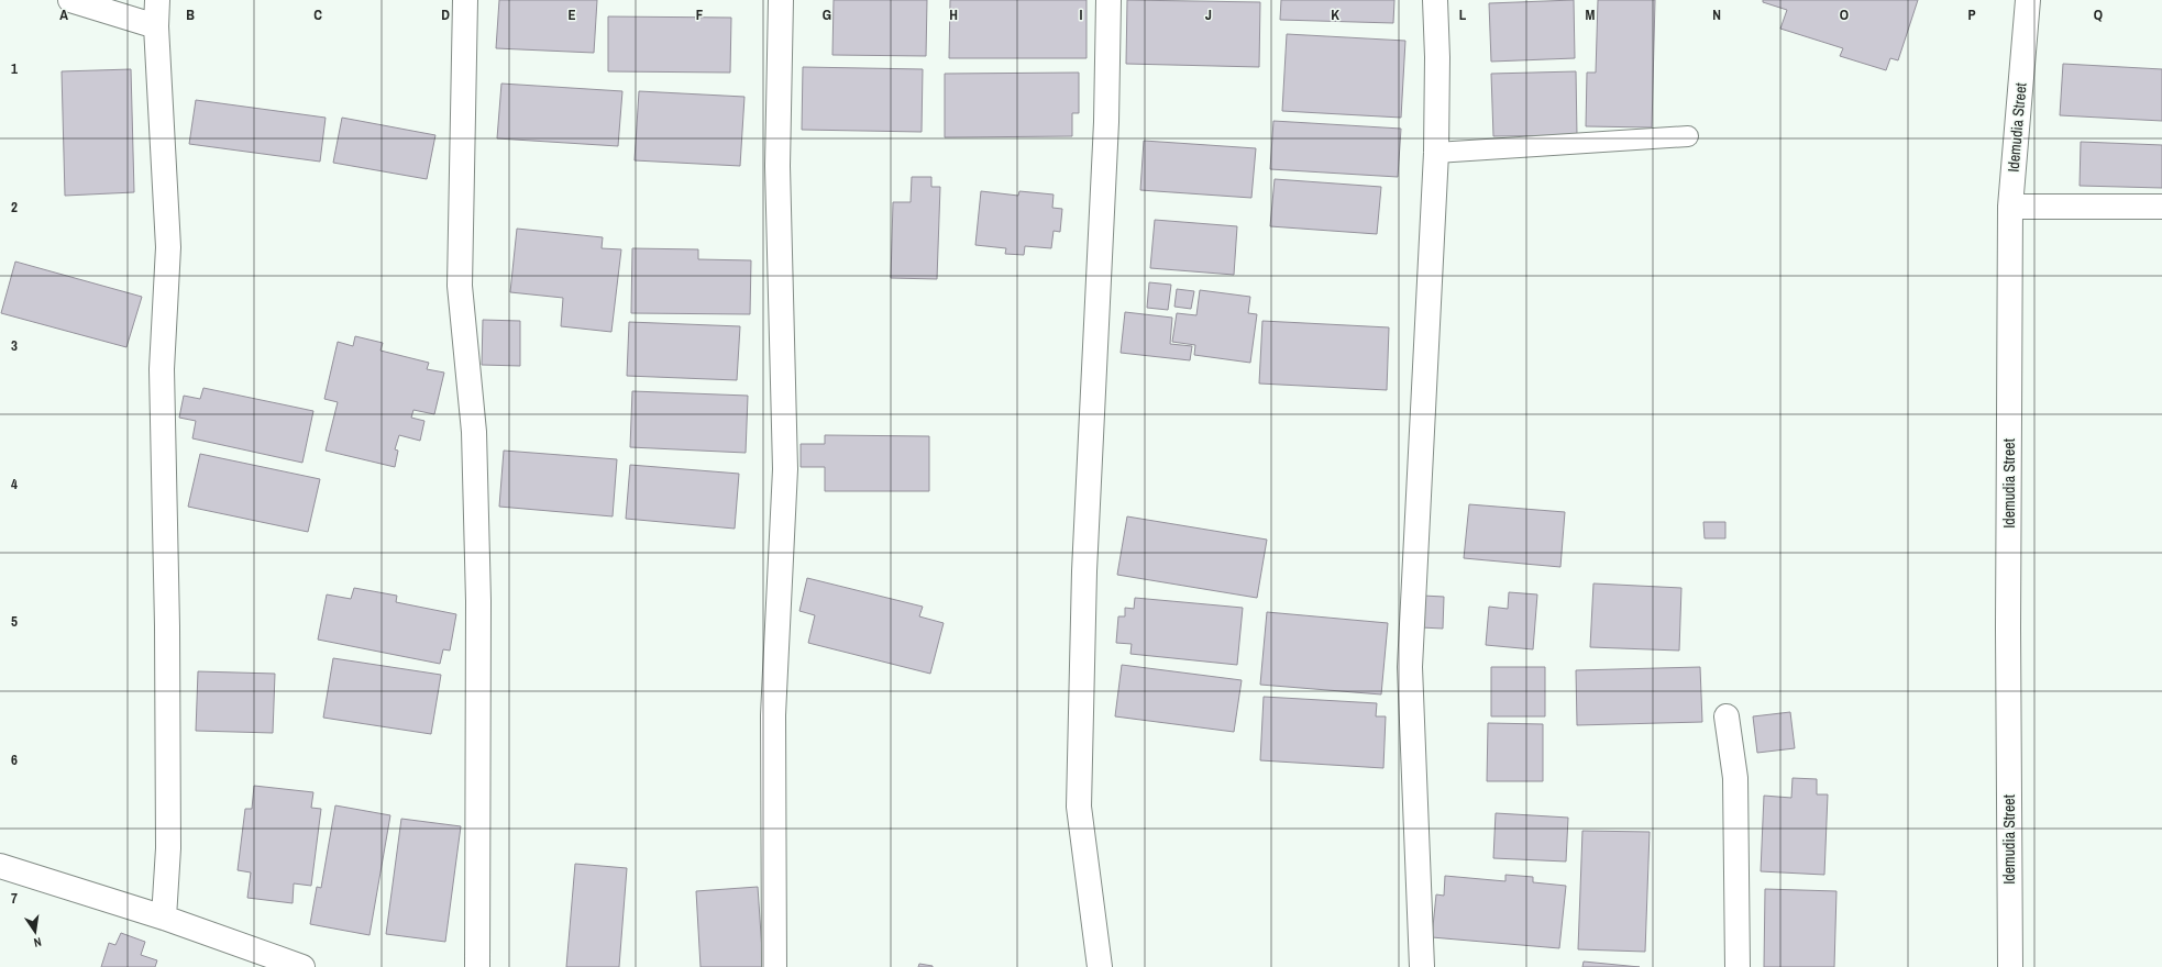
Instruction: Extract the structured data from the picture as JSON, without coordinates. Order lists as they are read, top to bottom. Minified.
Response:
{"streets":{"street":["Idemudia Street"]},"north":"bottom","grid":{"columns":["A","B","C","D","E","F","G","H","I","J","K","L","M","N","O","P","Q"],"rows":["1","2","3","4","5","6","7"]}}
